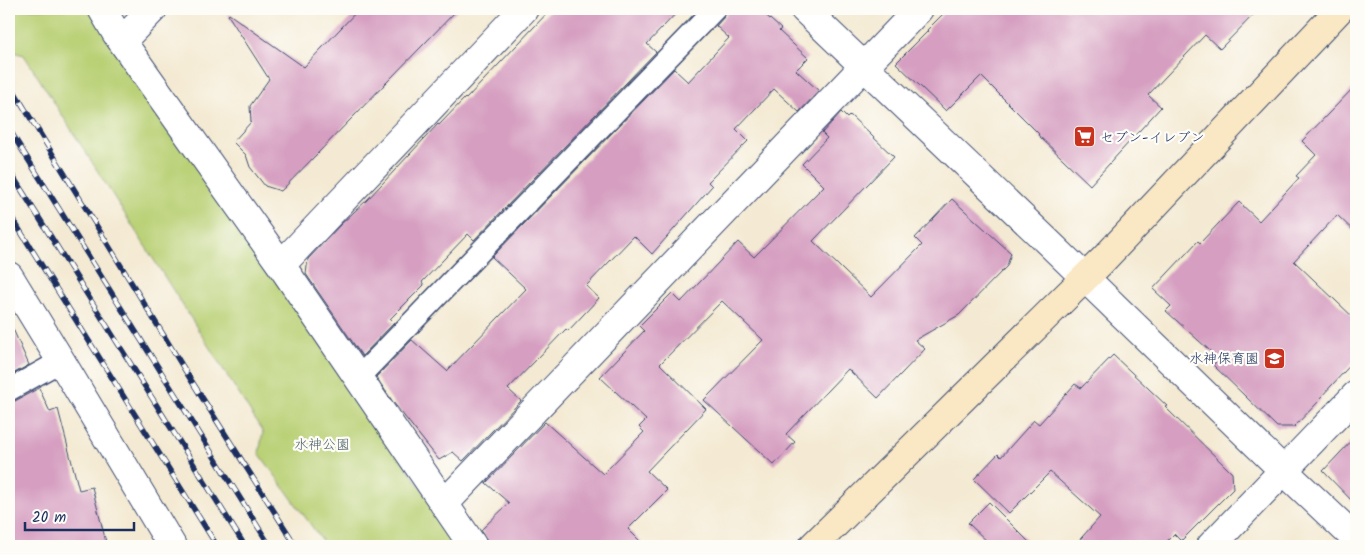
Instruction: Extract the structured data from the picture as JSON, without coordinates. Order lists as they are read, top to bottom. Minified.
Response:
{"parks":["水神公園"],"places":{"supermarket":["セブン-イレブン"],"school or university":["水神保育園"]},"scale_bar":"20 m"}
